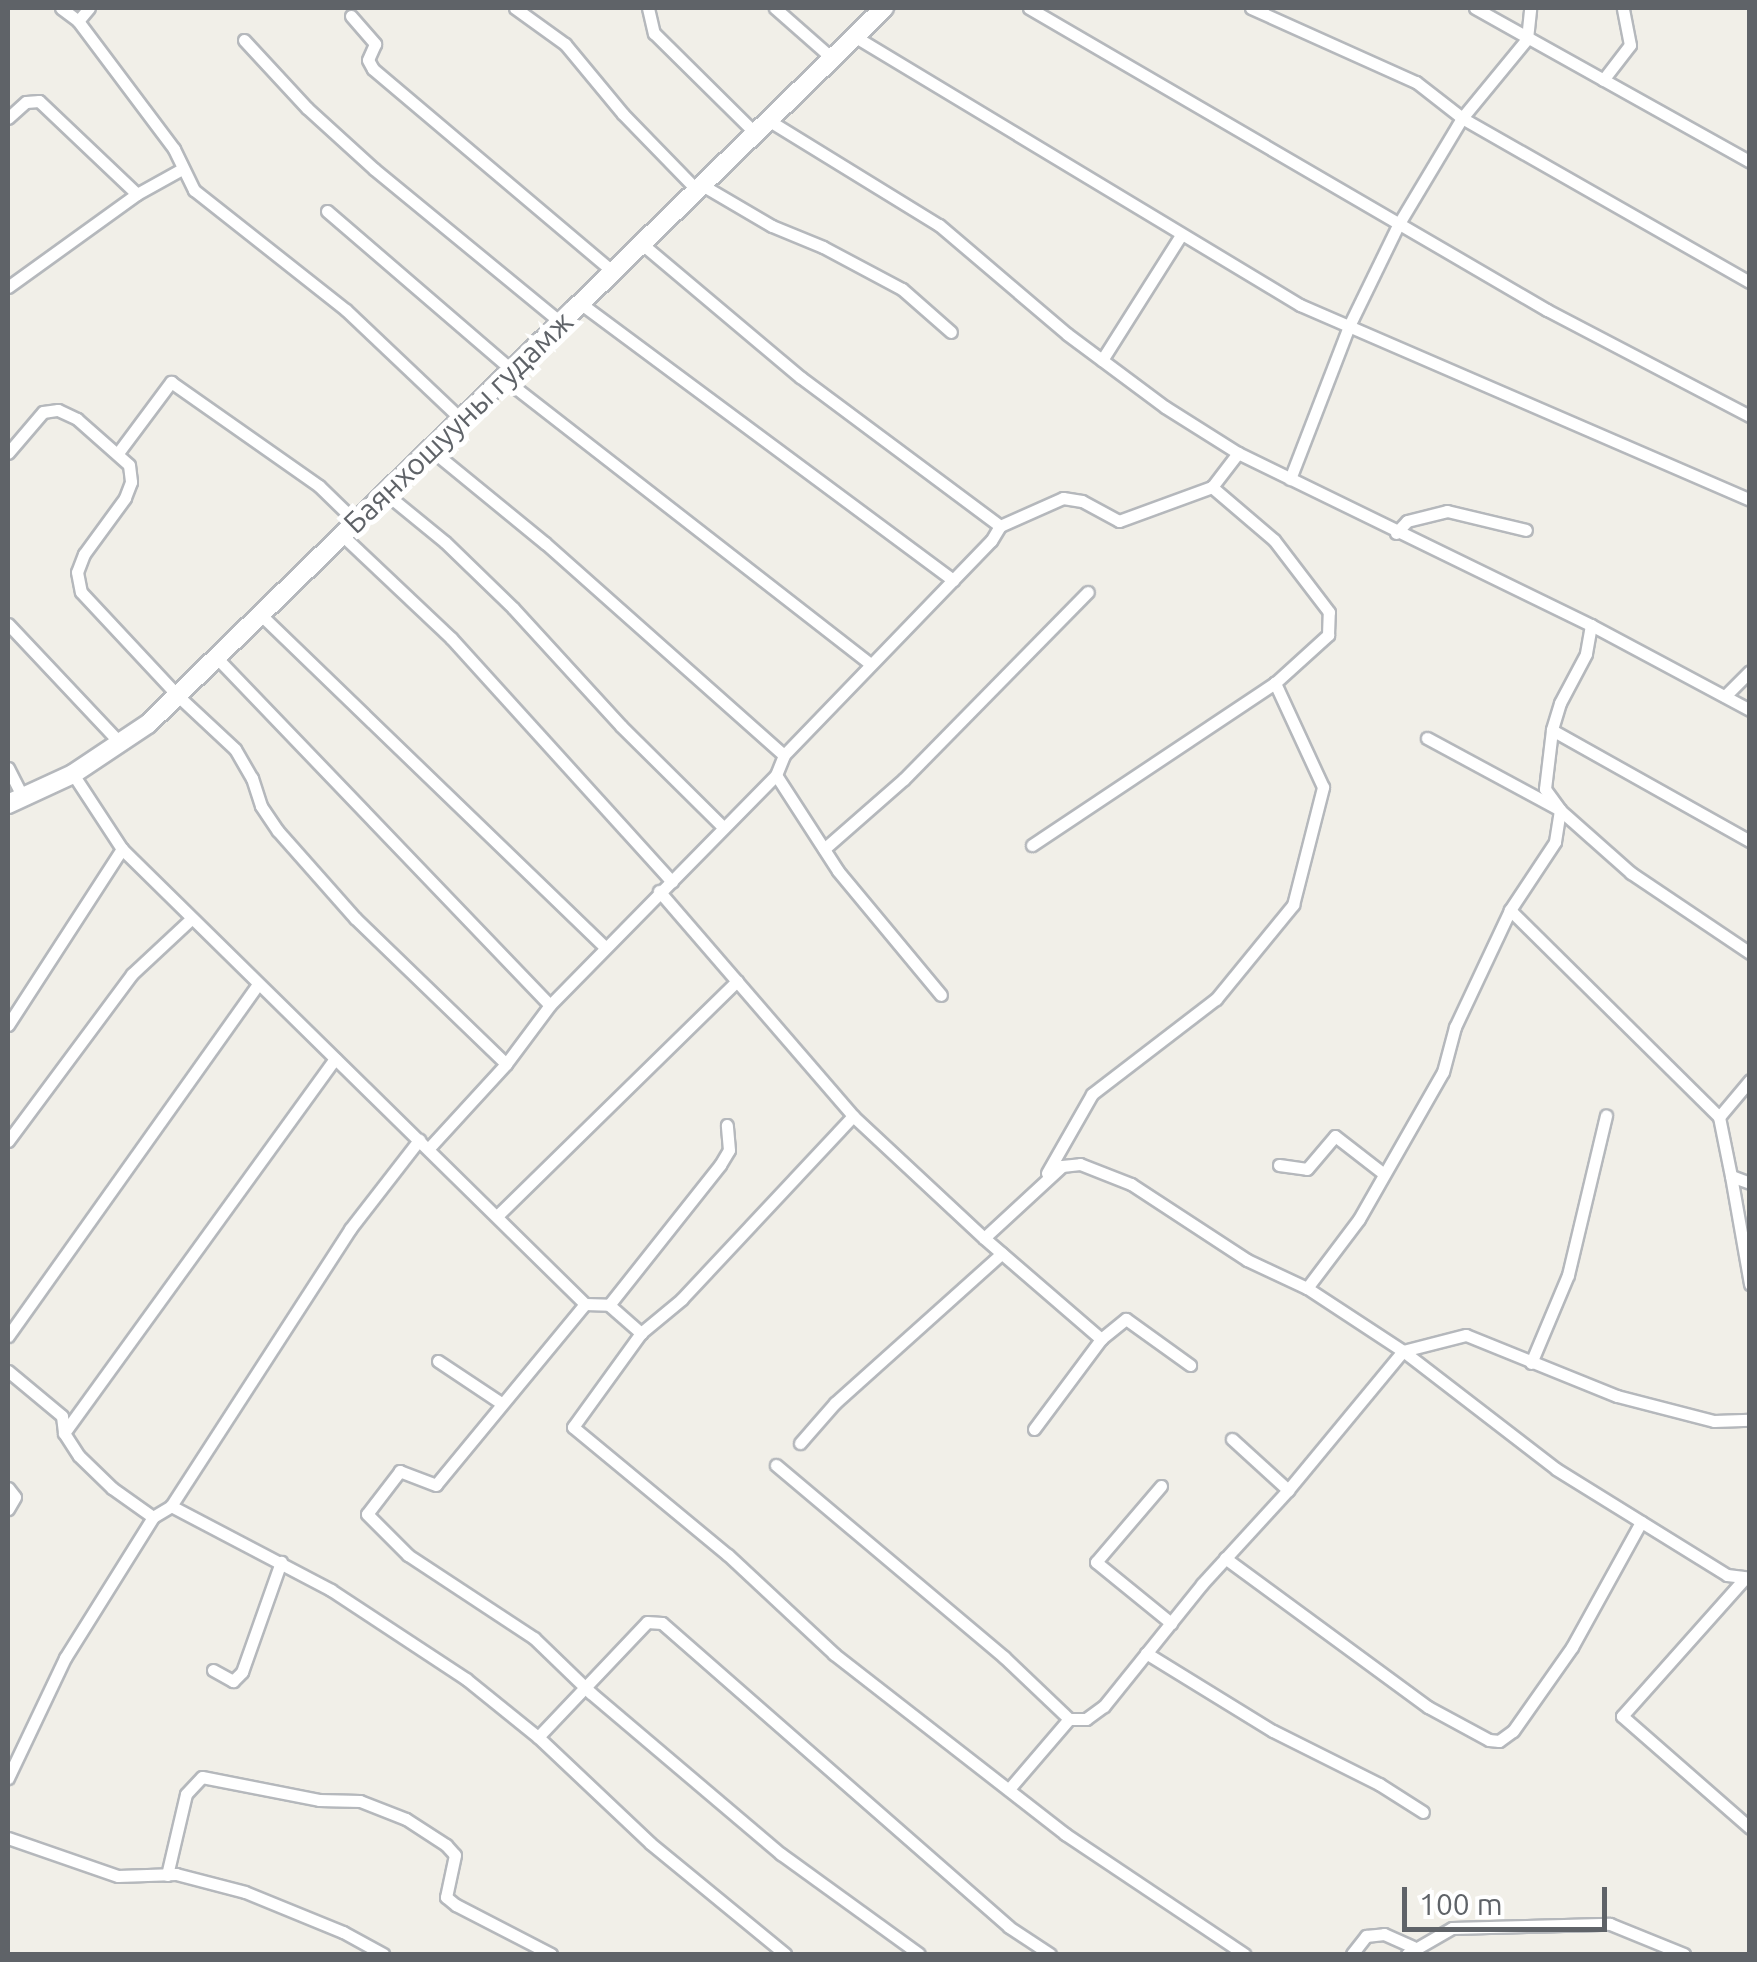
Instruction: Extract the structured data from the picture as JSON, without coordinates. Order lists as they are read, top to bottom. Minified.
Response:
{"streets":{"main road":["Баянхошууны гудамж"]},"scale_bar":"100 m"}
